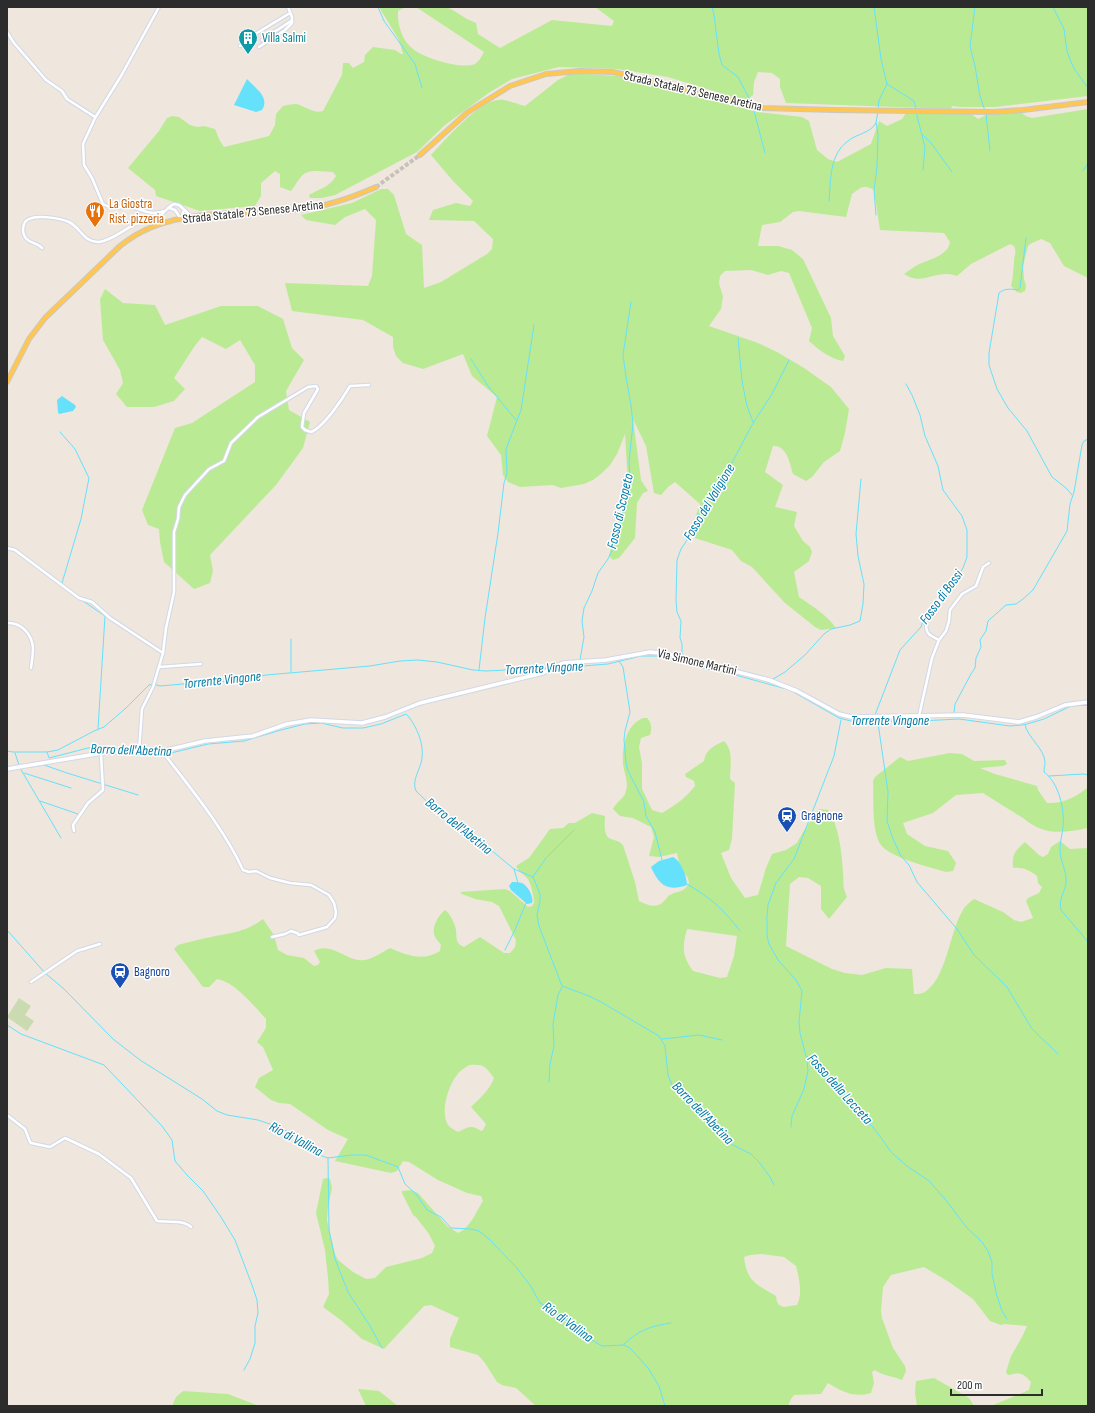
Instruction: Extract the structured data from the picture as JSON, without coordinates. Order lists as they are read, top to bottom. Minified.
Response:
{"streets":{"main road":["Strada Statale 73 Senese Aretina"],"street":["Via Simone Martini"]},"water":["Fosso del Valigione","Fosso di Scopeto","Fosso di Bossi","Torrente Vingone","Borro dell'Abetina","Fosso della Lecceta","Rio di Vallina"],"places":{"building":["Villa Salmi"],"restaurant":["La Giostra Rist. pizzeria"],"station":["Gragnone","Bagnoro"]},"scale_bar":"200 m"}
